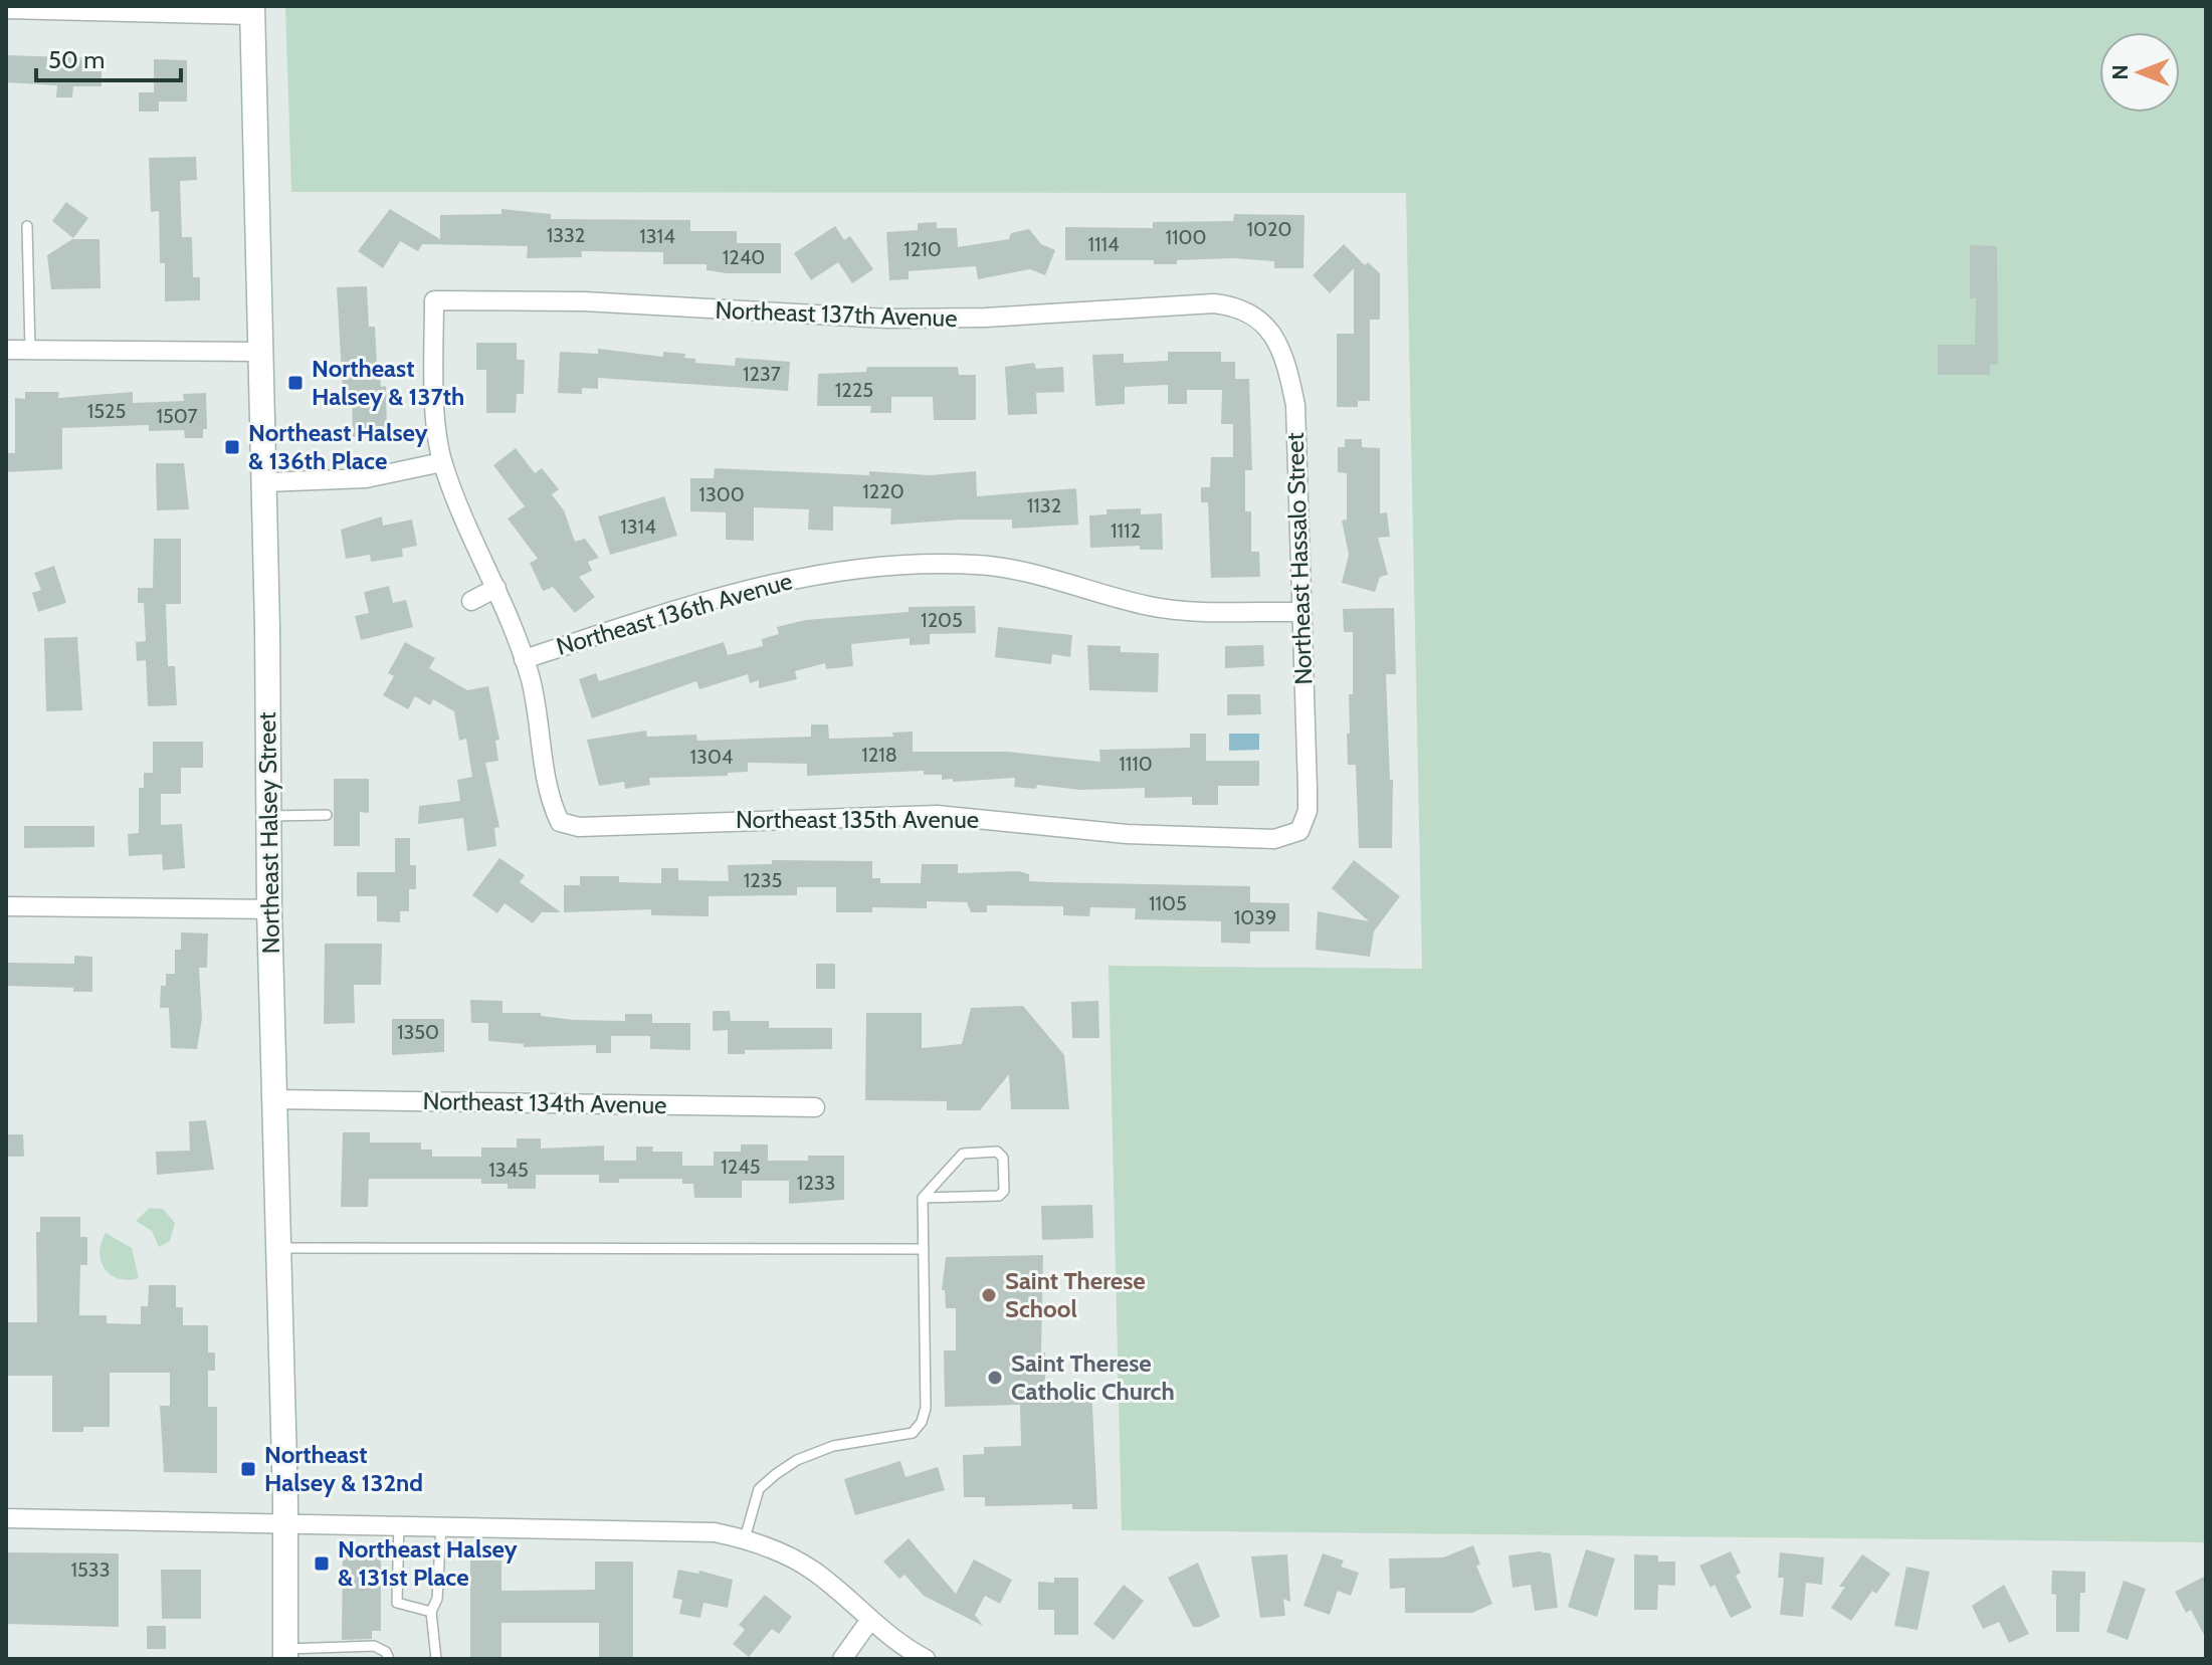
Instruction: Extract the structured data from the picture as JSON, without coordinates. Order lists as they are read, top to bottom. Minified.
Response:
{"streets":{"main road":["Northeast Halsey Street"],"street":["Northeast 137th Avenue","Northeast Hassalo Street","Northeast 136th Avenue","Northeast 135th Avenue","Northeast 134th Avenue"]},"crossings":[["Northeast 137th Avenue","Northeast Hassalo Street"],["Northeast Hassalo Street","Northeast 136th Avenue"],["Northeast Hassalo Street","Northeast 135th Avenue"],["Northeast 136th Avenue","Northeast 135th Avenue"],["Northeast Halsey Street","Northeast 134th Avenue"]],"places":{"transit":["Northeast Halsey & 137th","Northeast Halsey & 136th Place","Northeast Halsey & 132nd","Northeast Halsey & 131st Place"],"other":["Saint Therese School","Saint Therese Catholic Church"]},"house_numbers":["1020","1332","1314","1100","1114","1210","1240","1237","1225","1525","1507","1220","1300","1132","1314","1112","1205","1218","1304","1110","1235","1105","1039","1350","1245","1345","1233","1533"],"scale_bar":"50 m","north":"left"}
